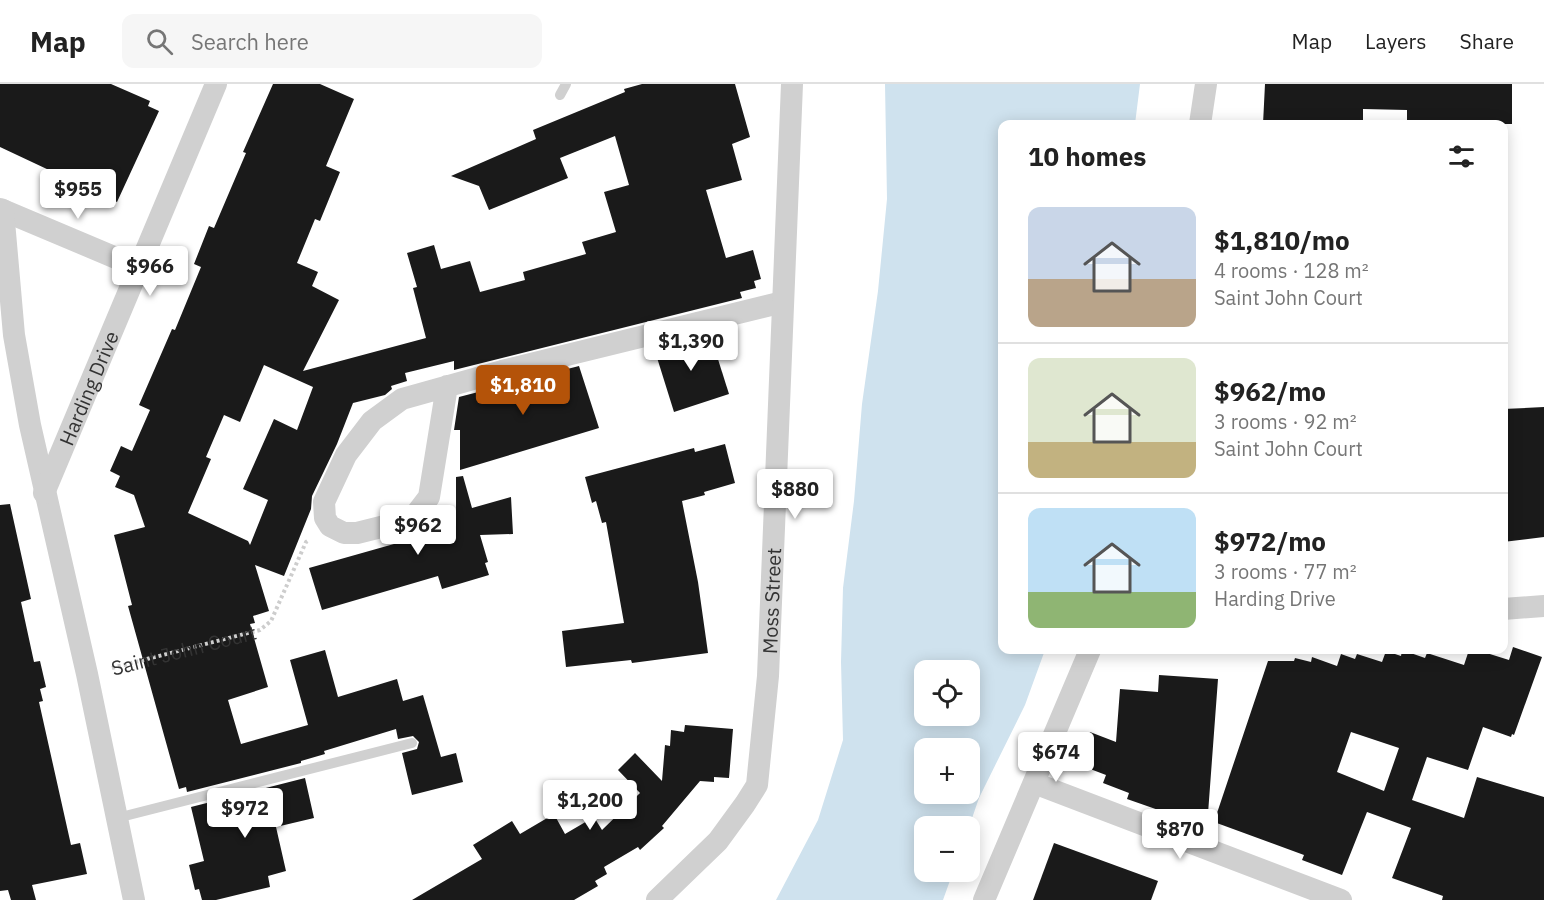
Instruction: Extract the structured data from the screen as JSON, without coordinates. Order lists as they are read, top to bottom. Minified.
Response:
{"streets":{"street":["Harding Drive","Moss Street"],"path":["Saint John Court"]},"crossings":[["Harding Drive","Saint John Court"]],"page":{"header":"Map","search":"Search here","nav":["Map","Layers","Share"],"heading":"10 homes","price":["$955","$966","$1,390","$1,810","$880","$962","$674","$1,200","$972","$870"],"list":[{"name":"$1,810/mo","note":"4 rooms · 128 m² · Saint John Court"},{"name":"$962/mo","note":"3 rooms · 92 m² · Saint John Court"},{"name":"$972/mo","note":"3 rooms · 77 m² · Harding Drive"}],"map_buttons":["+","−"]}}
